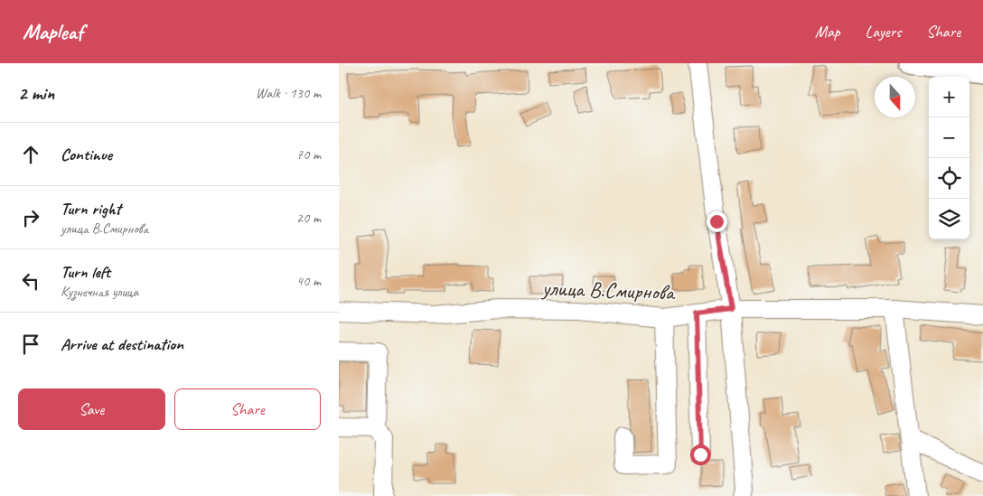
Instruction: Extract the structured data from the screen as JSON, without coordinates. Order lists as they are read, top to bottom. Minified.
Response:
{"streets":{"street":["улица В.Смирнова"]},"north":"bottom","page":{"header":"Mapleaf","nav":["Map","Layers","Share"],"heading":["2 min","Walk · 130 m"],"map_buttons":["+","−"],"list":[["Continue","70 m"],["Turn right","улица В.Смирнова","20 m"],["Turn left","Кузнечная улица","40 m"],"Arrive at destination"],"buttons":["Save","Share"]}}
